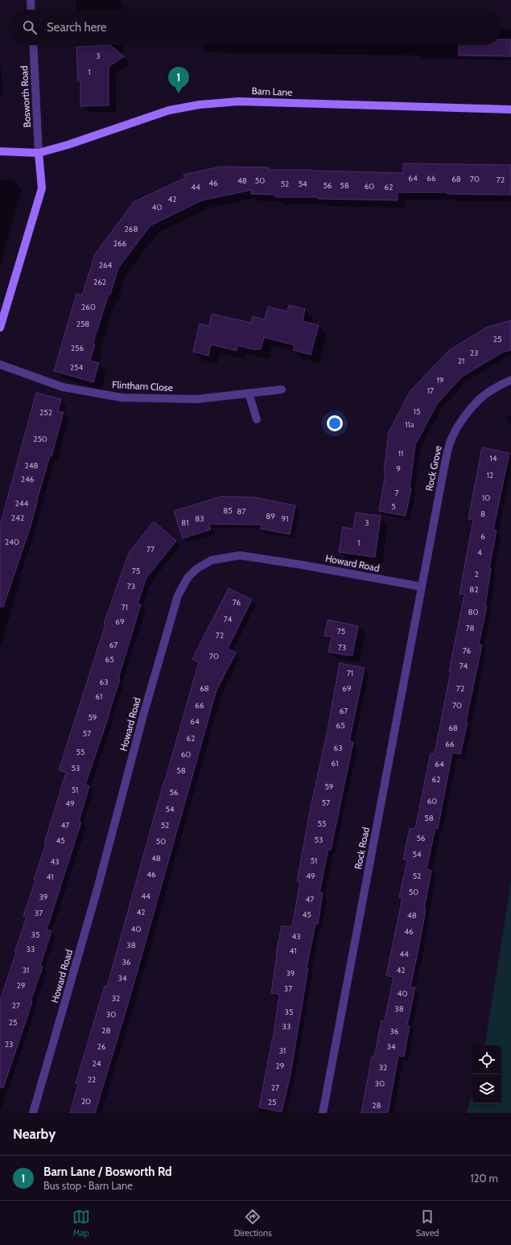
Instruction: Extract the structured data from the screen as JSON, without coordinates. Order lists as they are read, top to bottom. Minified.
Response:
{"streets":{"street":["Barn Lane","Bosworth Road","Flintham Close","Rock Grove","Howard Road","Rock Road"]},"crossings":[["Barn Lane","Bosworth Road"],["Rock Grove","Howard Road"],["Rock Grove","Rock Road"],["Howard Road","Rock Road"]],"house_numbers":["3","1","64","66","68","70","72","48","50","46","52","54","56","58","60","44","62","42","40","268","266","264","262","260","258","25","256","23","21","254","19","17","15","252","11a","250","11","14","248","9","12","246","7","10","244","5","85","87","8","89","242","83","91","81","3","6","240","1","77","4","75","2","73","82","76","71","80","74","69","78","75","72","67","73","76","70","65","74","71","63","68","69","72","61","66","70","67","59","64","65","68","57","62","66","63","55","60","61","64","53","58","62","59","51","56","60","57","49","54","58","55","47","52","56","53","45","50","54","48","51","43","46","49","52","41","50","44","39","47","42","37","45","48","40","46","35","43","38","33","41","44","36","31","42","39","34","29","37","40","32","27","38","35","30","25","33","28","36","23","26","34","31","24","29","32","22","30","27","20","25","28"],"page":{"search":"Search here","pins":"1","heading":"Nearby","list":[{"mark":"1","name":"Barn Lane / Bosworth Rd","note":"Bus stop · Barn Lane","value":"120 m"}],"nav":["Map","Directions","Saved"]}}
